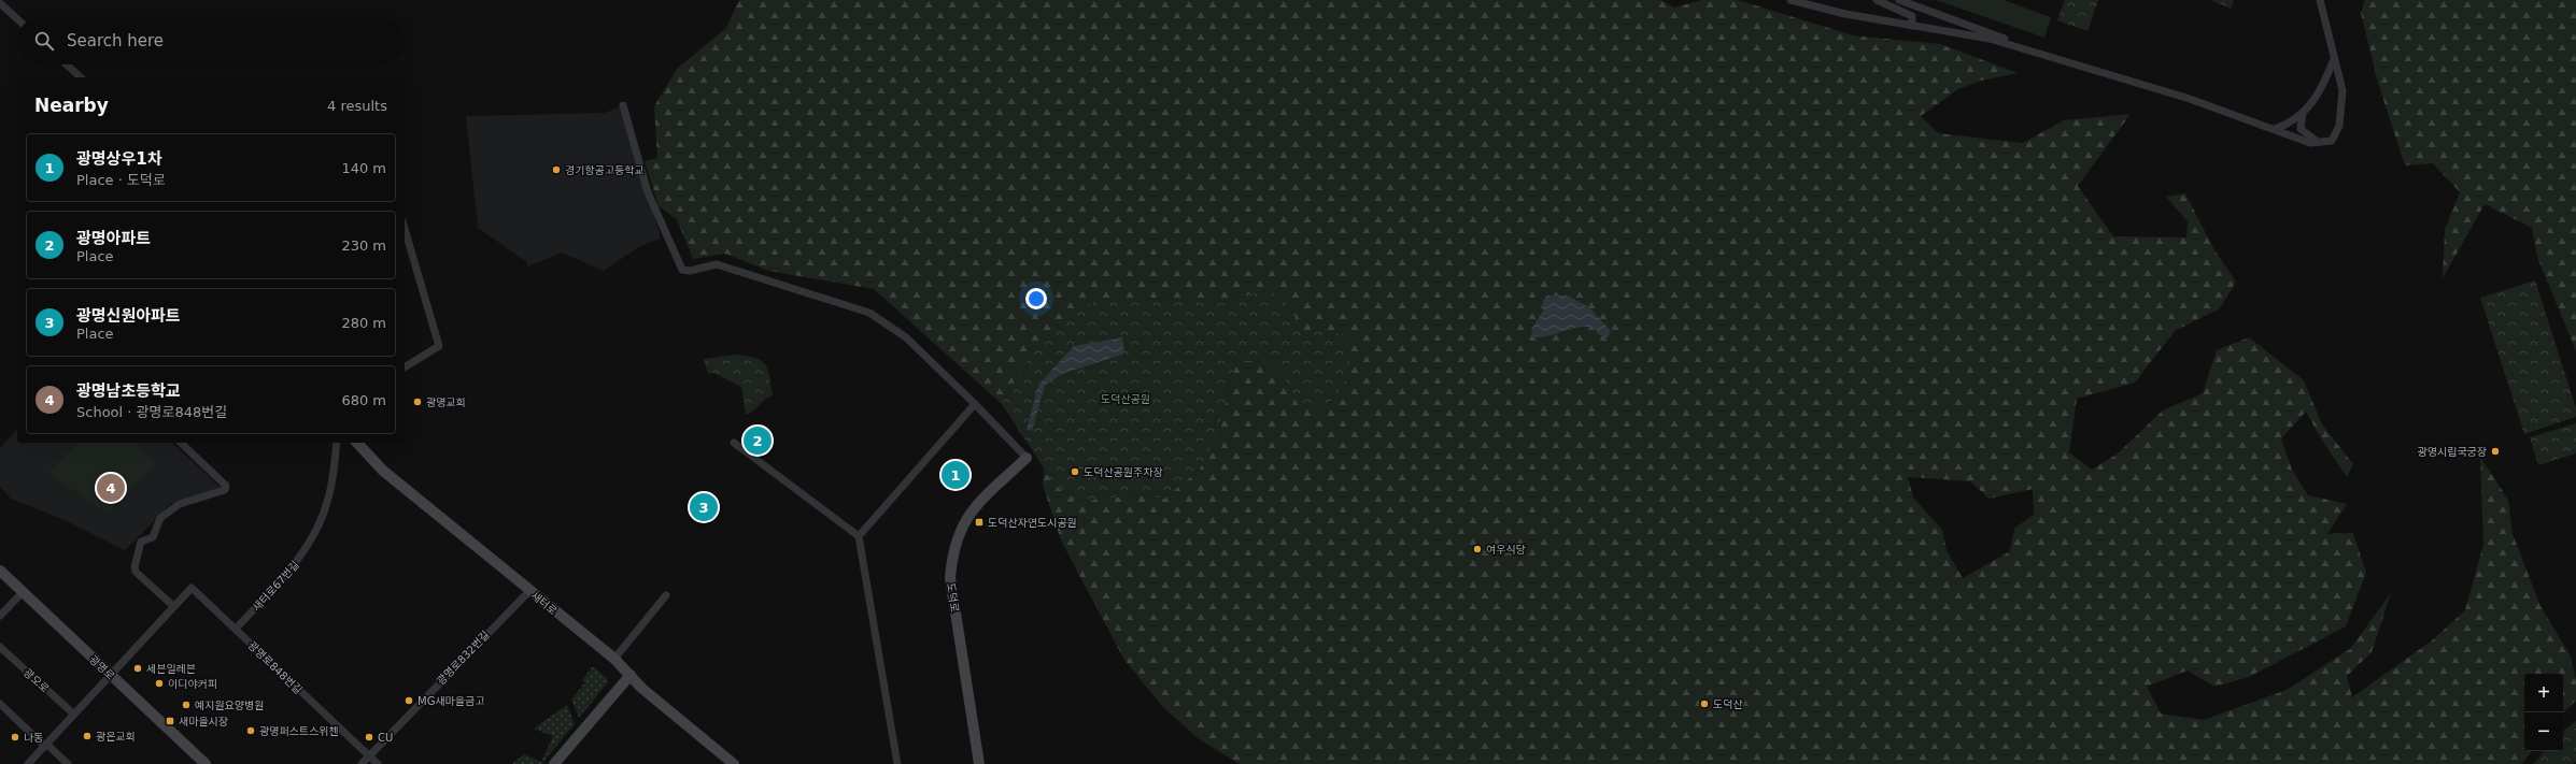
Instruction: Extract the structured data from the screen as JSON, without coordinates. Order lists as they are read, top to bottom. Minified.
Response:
{"streets":{"street":["새터로67번길","도덕로","새터로","광명로832번길","광명로","광명로848번길","광오로"]},"crossings":[["새터로67번길","광명로848번길"],["새터로","광명로832번길"],["광명로832번길","광명로848번길"],["광명로","광명로848번길"]],"parks":["도덕산공원"],"places":{"other":["경기항공고등학교","광명교회","광명시립국궁장","도덕산공원주차장","여우식당","세븐일레븐","이디야커피","MG새마을금고","도덕산","예지원요양병원","광명퍼스트스위첸","광은교회","나동","CU"],"transit":["도덕산자연도시공원","새마을시장"]},"page":{"search":"Search here","heading":["Nearby","4 results"],"list":[{"mark":"1","name":"광명상우1차","note":"Place · 도덕로","value":"140 m"},{"mark":"2","name":"광명아파트","note":"Place","value":"230 m"},{"mark":"3","name":"광명신원아파트","note":"Place","value":"280 m"},{"mark":"4","name":"광명남초등학교","note":"School · 광명로848번길","value":"680 m"}],"pins":["2","1","4","3"],"map_buttons":["+","−"]}}
